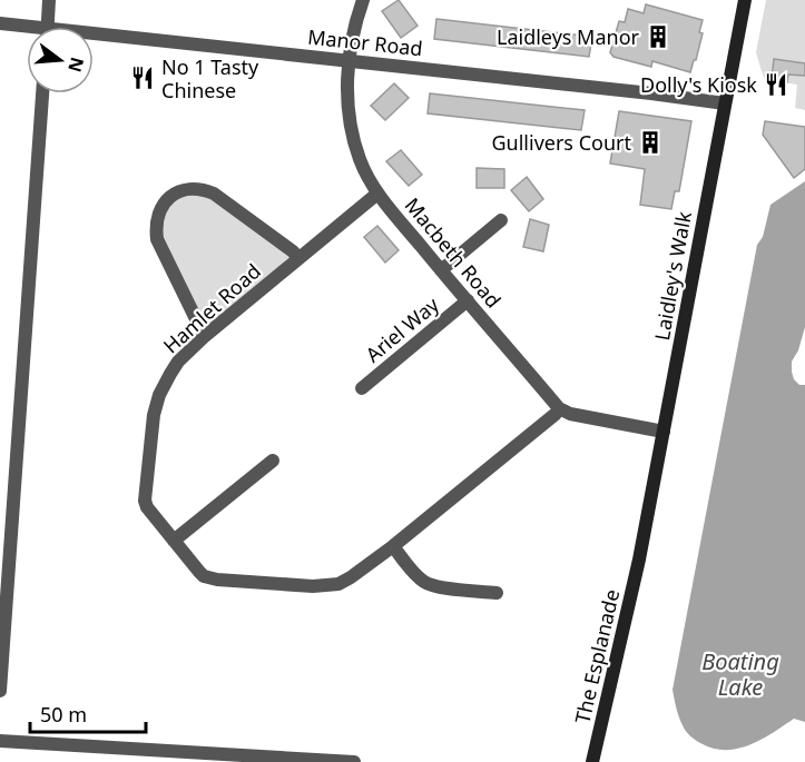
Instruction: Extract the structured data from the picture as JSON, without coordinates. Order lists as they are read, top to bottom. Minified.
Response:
{"streets":{"street":["Manor Road","Macbeth Road","Laidley's Walk","Hamlet Road","Ariel Way","The Esplanade"]},"crossings":[["Manor Road","Macbeth Road"],["Manor Road","Laidley's Walk"],["Macbeth Road","Hamlet Road"],["Macbeth Road","Ariel Way"],["Laidley's Walk","The Esplanade"]],"water":["Boating Lake"],"places":{"building":["Laidleys Manor","Gullivers Court"],"restaurant":["No 1 Tasty Chinese","Dolly's Kiosk"]},"scale_bar":"50 m","north":"right"}
